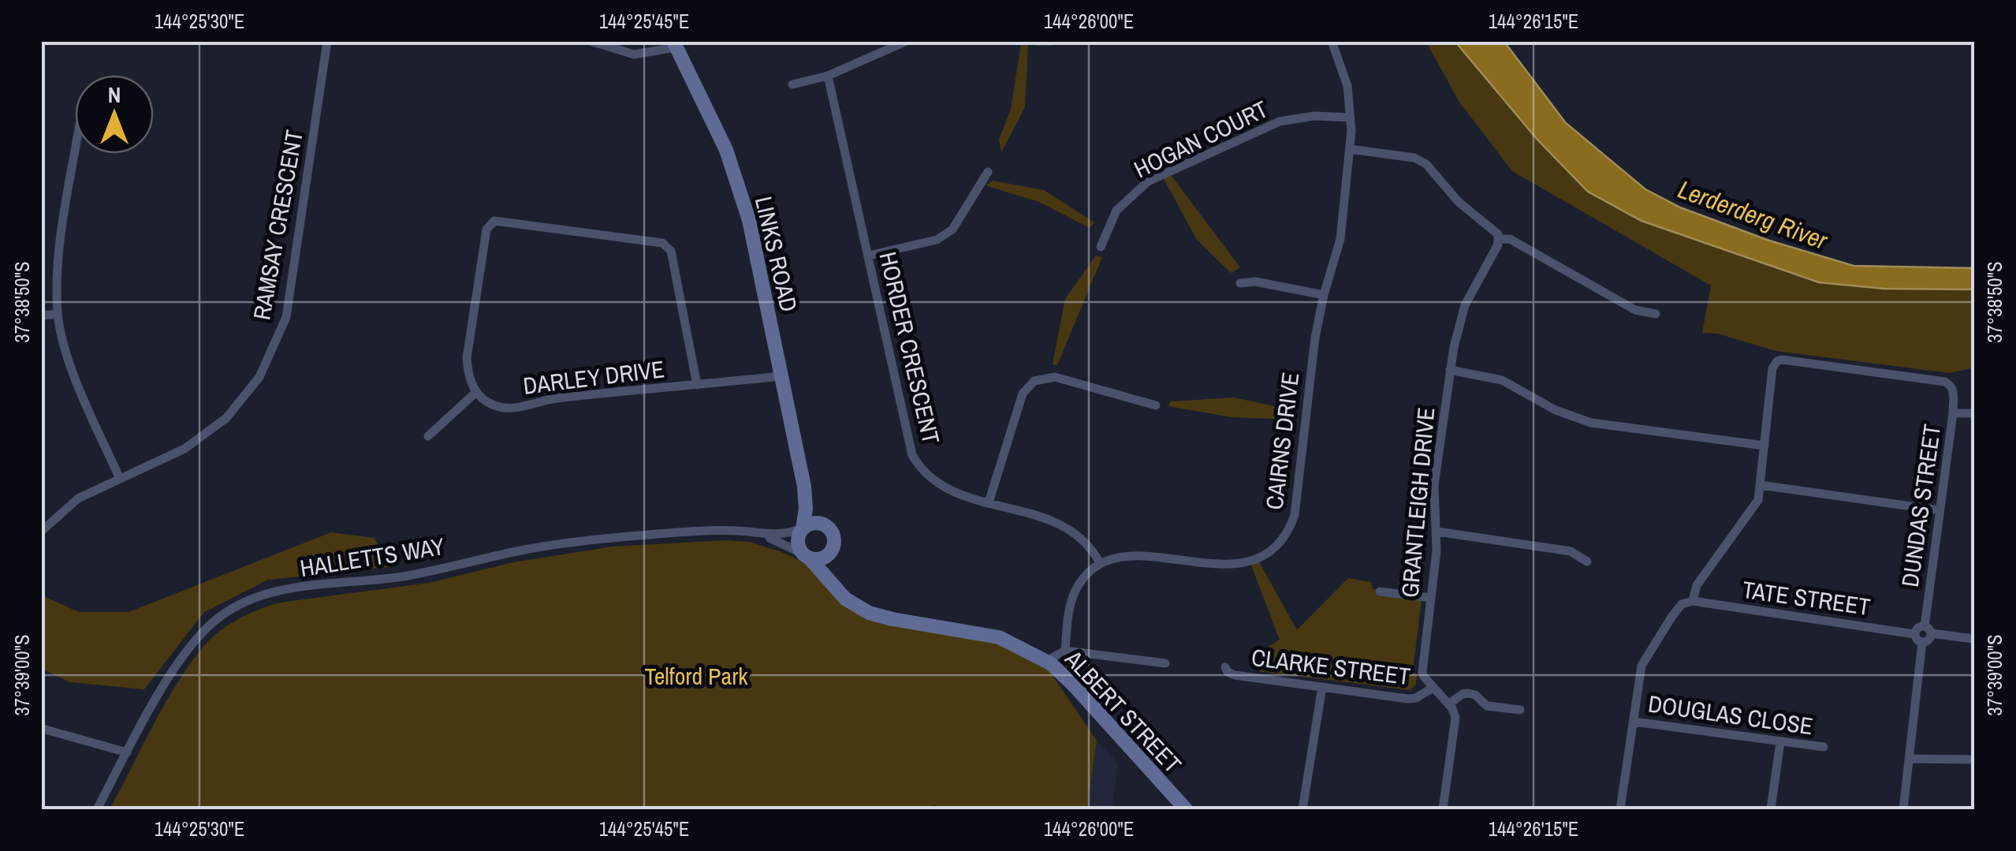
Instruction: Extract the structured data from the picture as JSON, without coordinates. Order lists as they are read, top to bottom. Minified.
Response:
{"streets":{"street":["HOGAN COURT","RAMSAY CRESCENT","LINKS ROAD","HORDER CRESCENT","DARLEY DRIVE","CAIRNS DRIVE","GRANTLEIGH DRIVE","DUNDAS STREET","HALLETTS WAY","TATE STREET","CLARKE STREET","ALBERT STREET","DOUGLAS CLOSE"]},"crossings":[["HOGAN COURT","CAIRNS DRIVE"],["LINKS ROAD","DARLEY DRIVE"],["LINKS ROAD","HALLETTS WAY"],["LINKS ROAD","ALBERT STREET"],["HORDER CRESCENT","CAIRNS DRIVE"],["GRANTLEIGH DRIVE","CLARKE STREET"],["DUNDAS STREET","TATE STREET"],["HALLETTS WAY","ALBERT STREET"]],"water":["Lerderderg River"],"parks":["Telford Park"],"north":"top","coordinates":["144°25'30\"E","144°25'45\"E","144°26'00\"E","144°26'15\"E","37°38'50\"S","37°39'00\"S"]}
